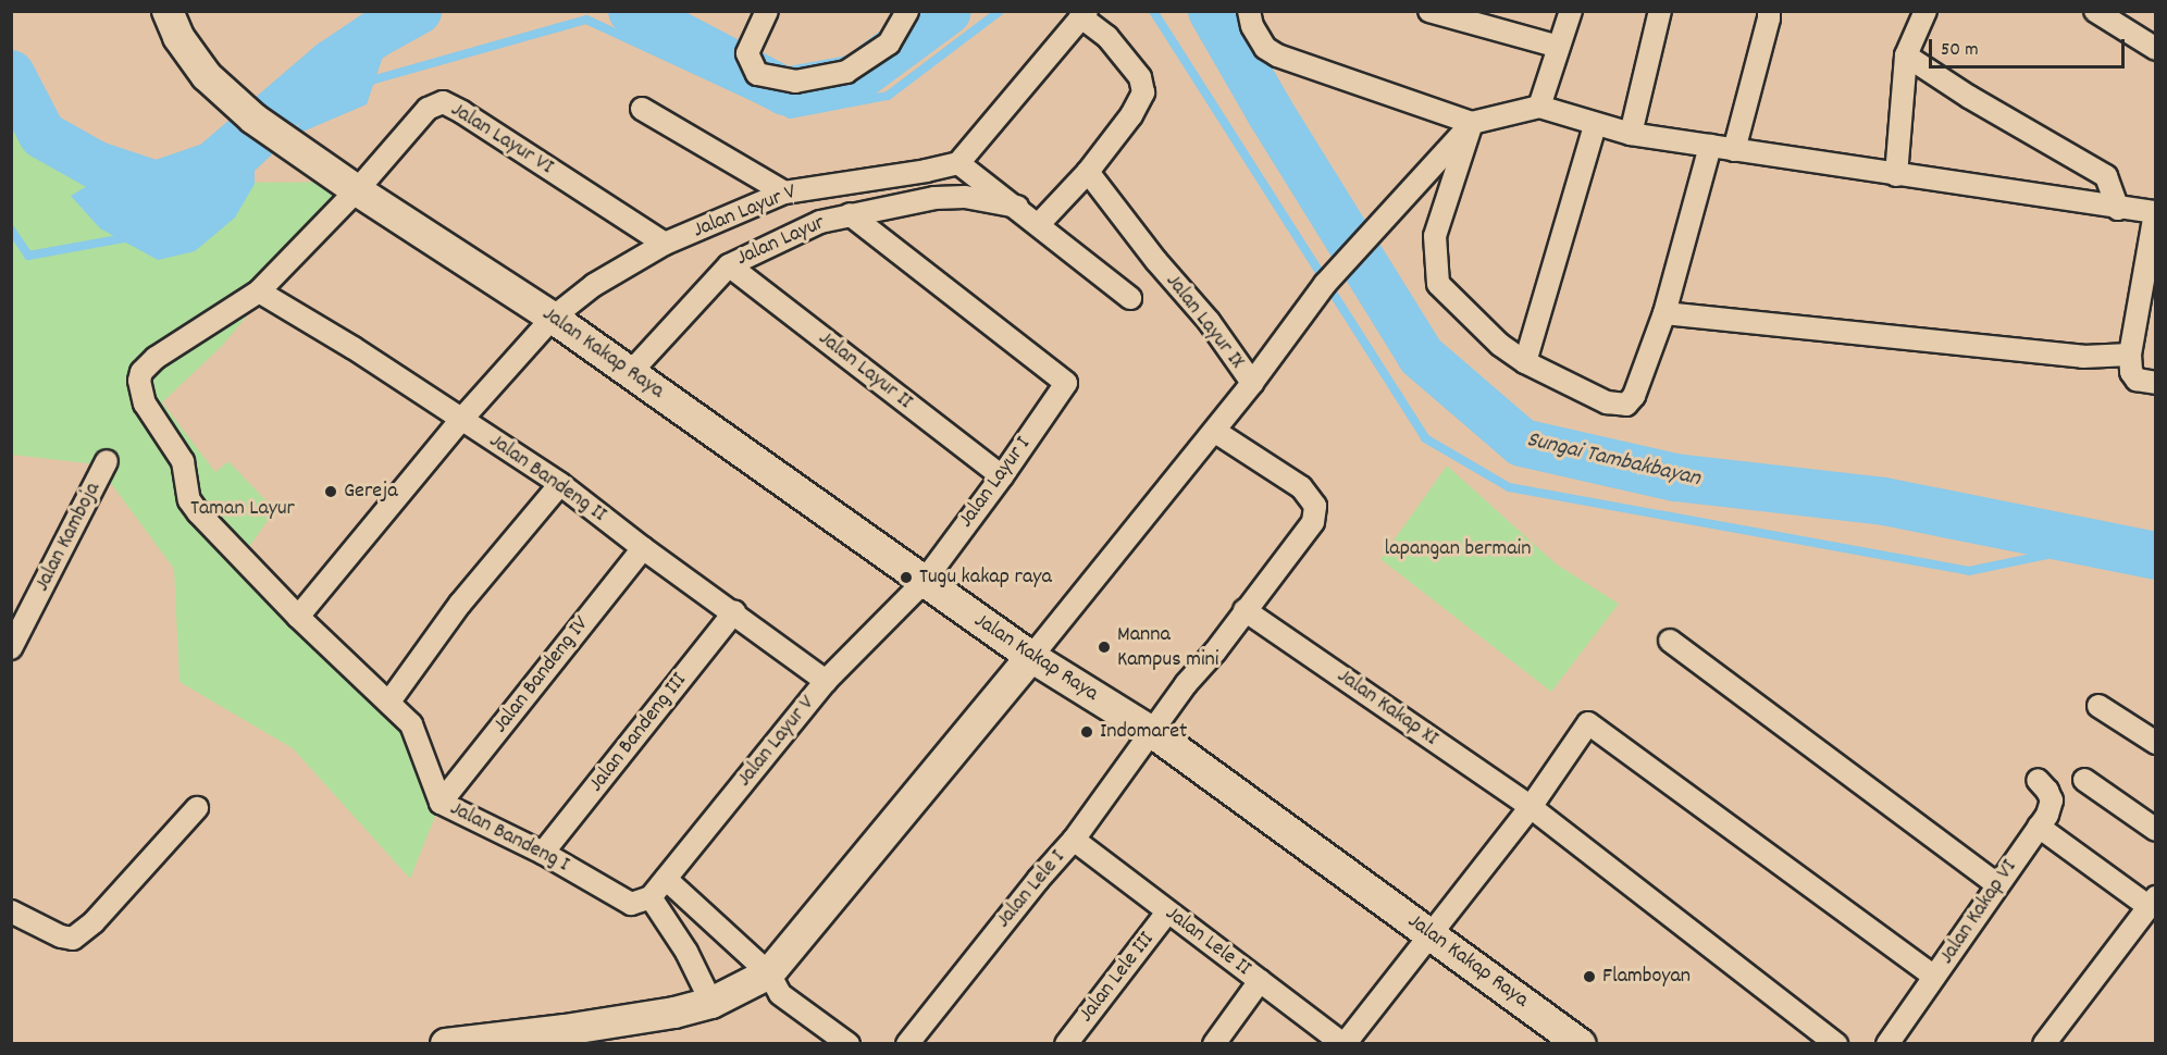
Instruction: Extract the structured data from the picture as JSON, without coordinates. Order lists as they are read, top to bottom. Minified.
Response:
{"streets":{"street":["Jalan Layur VI","Jalan Layur V","Jalan Layur","Jalan Layur IX","Jalan Kakap Raya","Jalan Layur II","Jalan Bandeng II","Jalan Layur I","Jalan Kamboja","Jalan Bandeng IV","Jalan Kakap XI","Jalan Bandeng III","Jalan Bandeng I","Jalan Lele I","Jalan Kakap VI","Jalan Lele II","Jalan Lele III"]},"crossings":[["Jalan Layur VI","Jalan Layur V"],["Jalan Layur VI","Jalan Kakap Raya"],["Jalan Layur VI","Jalan Bandeng I"],["Jalan Layur V","Jalan Kakap Raya"],["Jalan Layur V","Jalan Bandeng II"],["Jalan Layur V","Jalan Layur I"],["Jalan Layur V","Jalan Bandeng I"],["Jalan Layur","Jalan Kakap Raya"],["Jalan Layur","Jalan Layur II"],["Jalan Layur","Jalan Layur I"],["Jalan Kakap Raya","Jalan Layur I"],["Jalan Kakap Raya","Jalan Bandeng I"],["Jalan Kakap Raya","Jalan Lele I"],["Jalan Layur II","Jalan Layur I"],["Jalan Bandeng II","Jalan Bandeng IV"],["Jalan Bandeng II","Jalan Bandeng III"],["Jalan Bandeng II","Jalan Bandeng I"],["Jalan Bandeng IV","Jalan Bandeng I"],["Jalan Kakap XI","Jalan Lele I"],["Jalan Bandeng III","Jalan Bandeng I"],["Jalan Lele I","Jalan Lele II"],["Jalan Lele II","Jalan Lele III"]],"water":["Sungai Tambakbayan"],"parks":["Taman Layur","lapangan bermain"],"places":["Gereja","Tugu kakap raya","Manna Kampus mini","Indomaret","Flamboyan"],"scale_bar":"50 m"}
